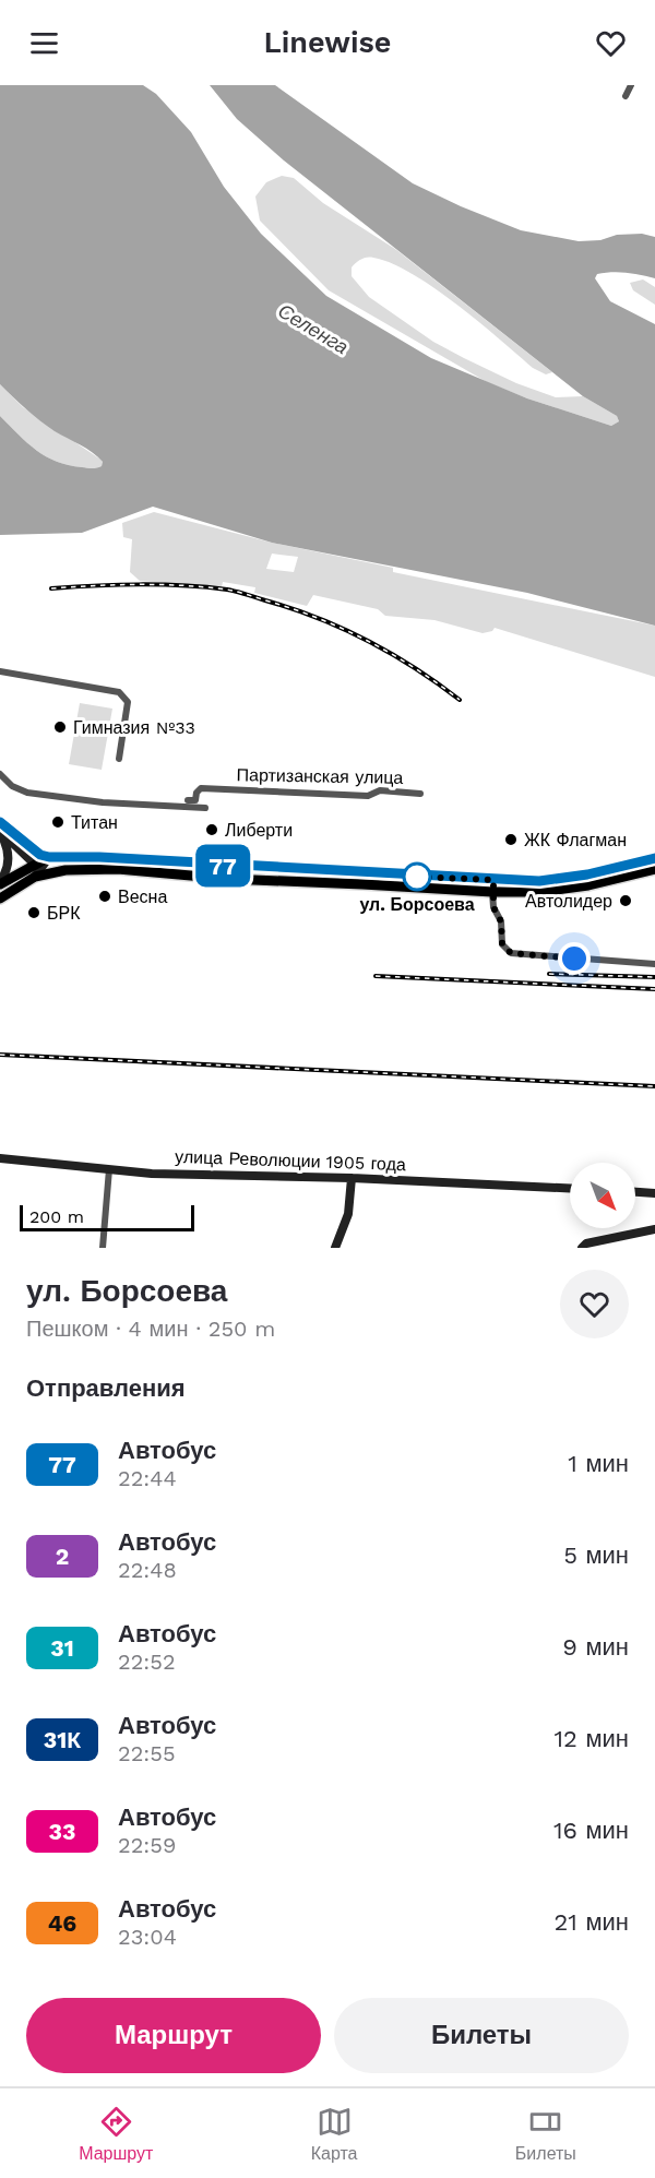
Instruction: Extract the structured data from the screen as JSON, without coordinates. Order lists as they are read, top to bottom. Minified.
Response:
{"streets":{"main road":["улица Революции 1905 года"],"street":["Партизанская улица"]},"water":["Селенга"],"places":["Гимназия №33","Титан","Либерти","ЖК Флагман","ул. Борсоева","Весна","Автолидер","БРК"],"lines":["bus line 77"],"scale_bar":"200 m","north":"bottom right","page":{"header":"Linewise","on_map":"77","scale":"200 m","heading":[["ул. Борсоева","Пешком · 4 мин · 250 m"],"Отправления"],"list":[{"mark":"77","name":"Автобус","note":"22:44","value":"1 мин"},{"mark":"2","name":"Автобус","note":"22:48","value":"5 мин"},{"mark":"31","name":"Автобус","note":"22:52","value":"9 мин"},{"mark":"31К","name":"Автобус","note":"22:55","value":"12 мин"},{"mark":"33","name":"Автобус","note":"22:59","value":"16 мин"},{"mark":"46","name":"Автобус","note":"23:04","value":"21 мин"}],"buttons":["Маршрут","Билеты"],"tabs":["Маршрут","Карта","Билеты"]}}
